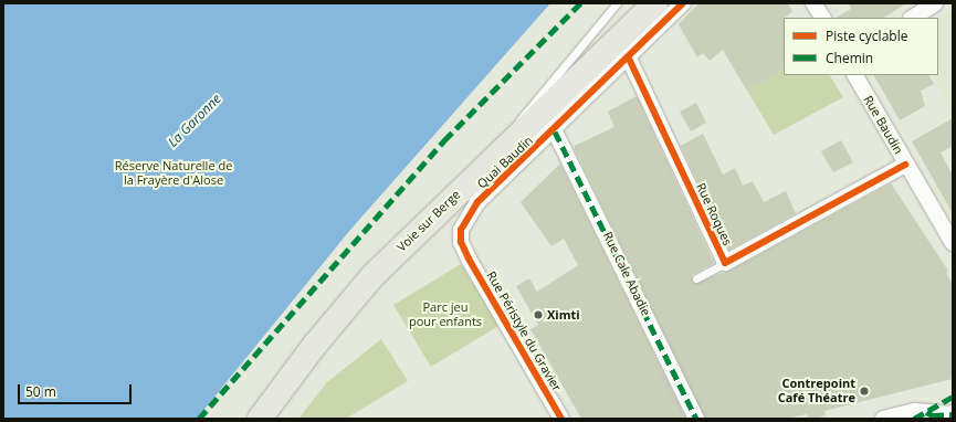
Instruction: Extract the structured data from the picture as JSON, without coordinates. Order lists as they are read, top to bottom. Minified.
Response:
{"streets":{"main road":["Voie sur Berge"],"street":["Rue Baudin","Quai Baudin","Rue Roques","Rue Cale Abadie","Rue Péristyle du Gravier"]},"crossings":[["Rue Baudin","Rue Roques"],["Quai Baudin","Rue Roques"],["Quai Baudin","Rue Cale Abadie"],["Quai Baudin","Rue Péristyle du Gravier"]],"water":["La Garonne"],"parks":["Réserve Naturelle de la Frayère d'Alose","Parc jeu pour enfants"],"places":["Ximti","Contrepoint Café Théatre"],"legend":["Piste cyclable","Chemin"],"scale_bar":"50 m"}
